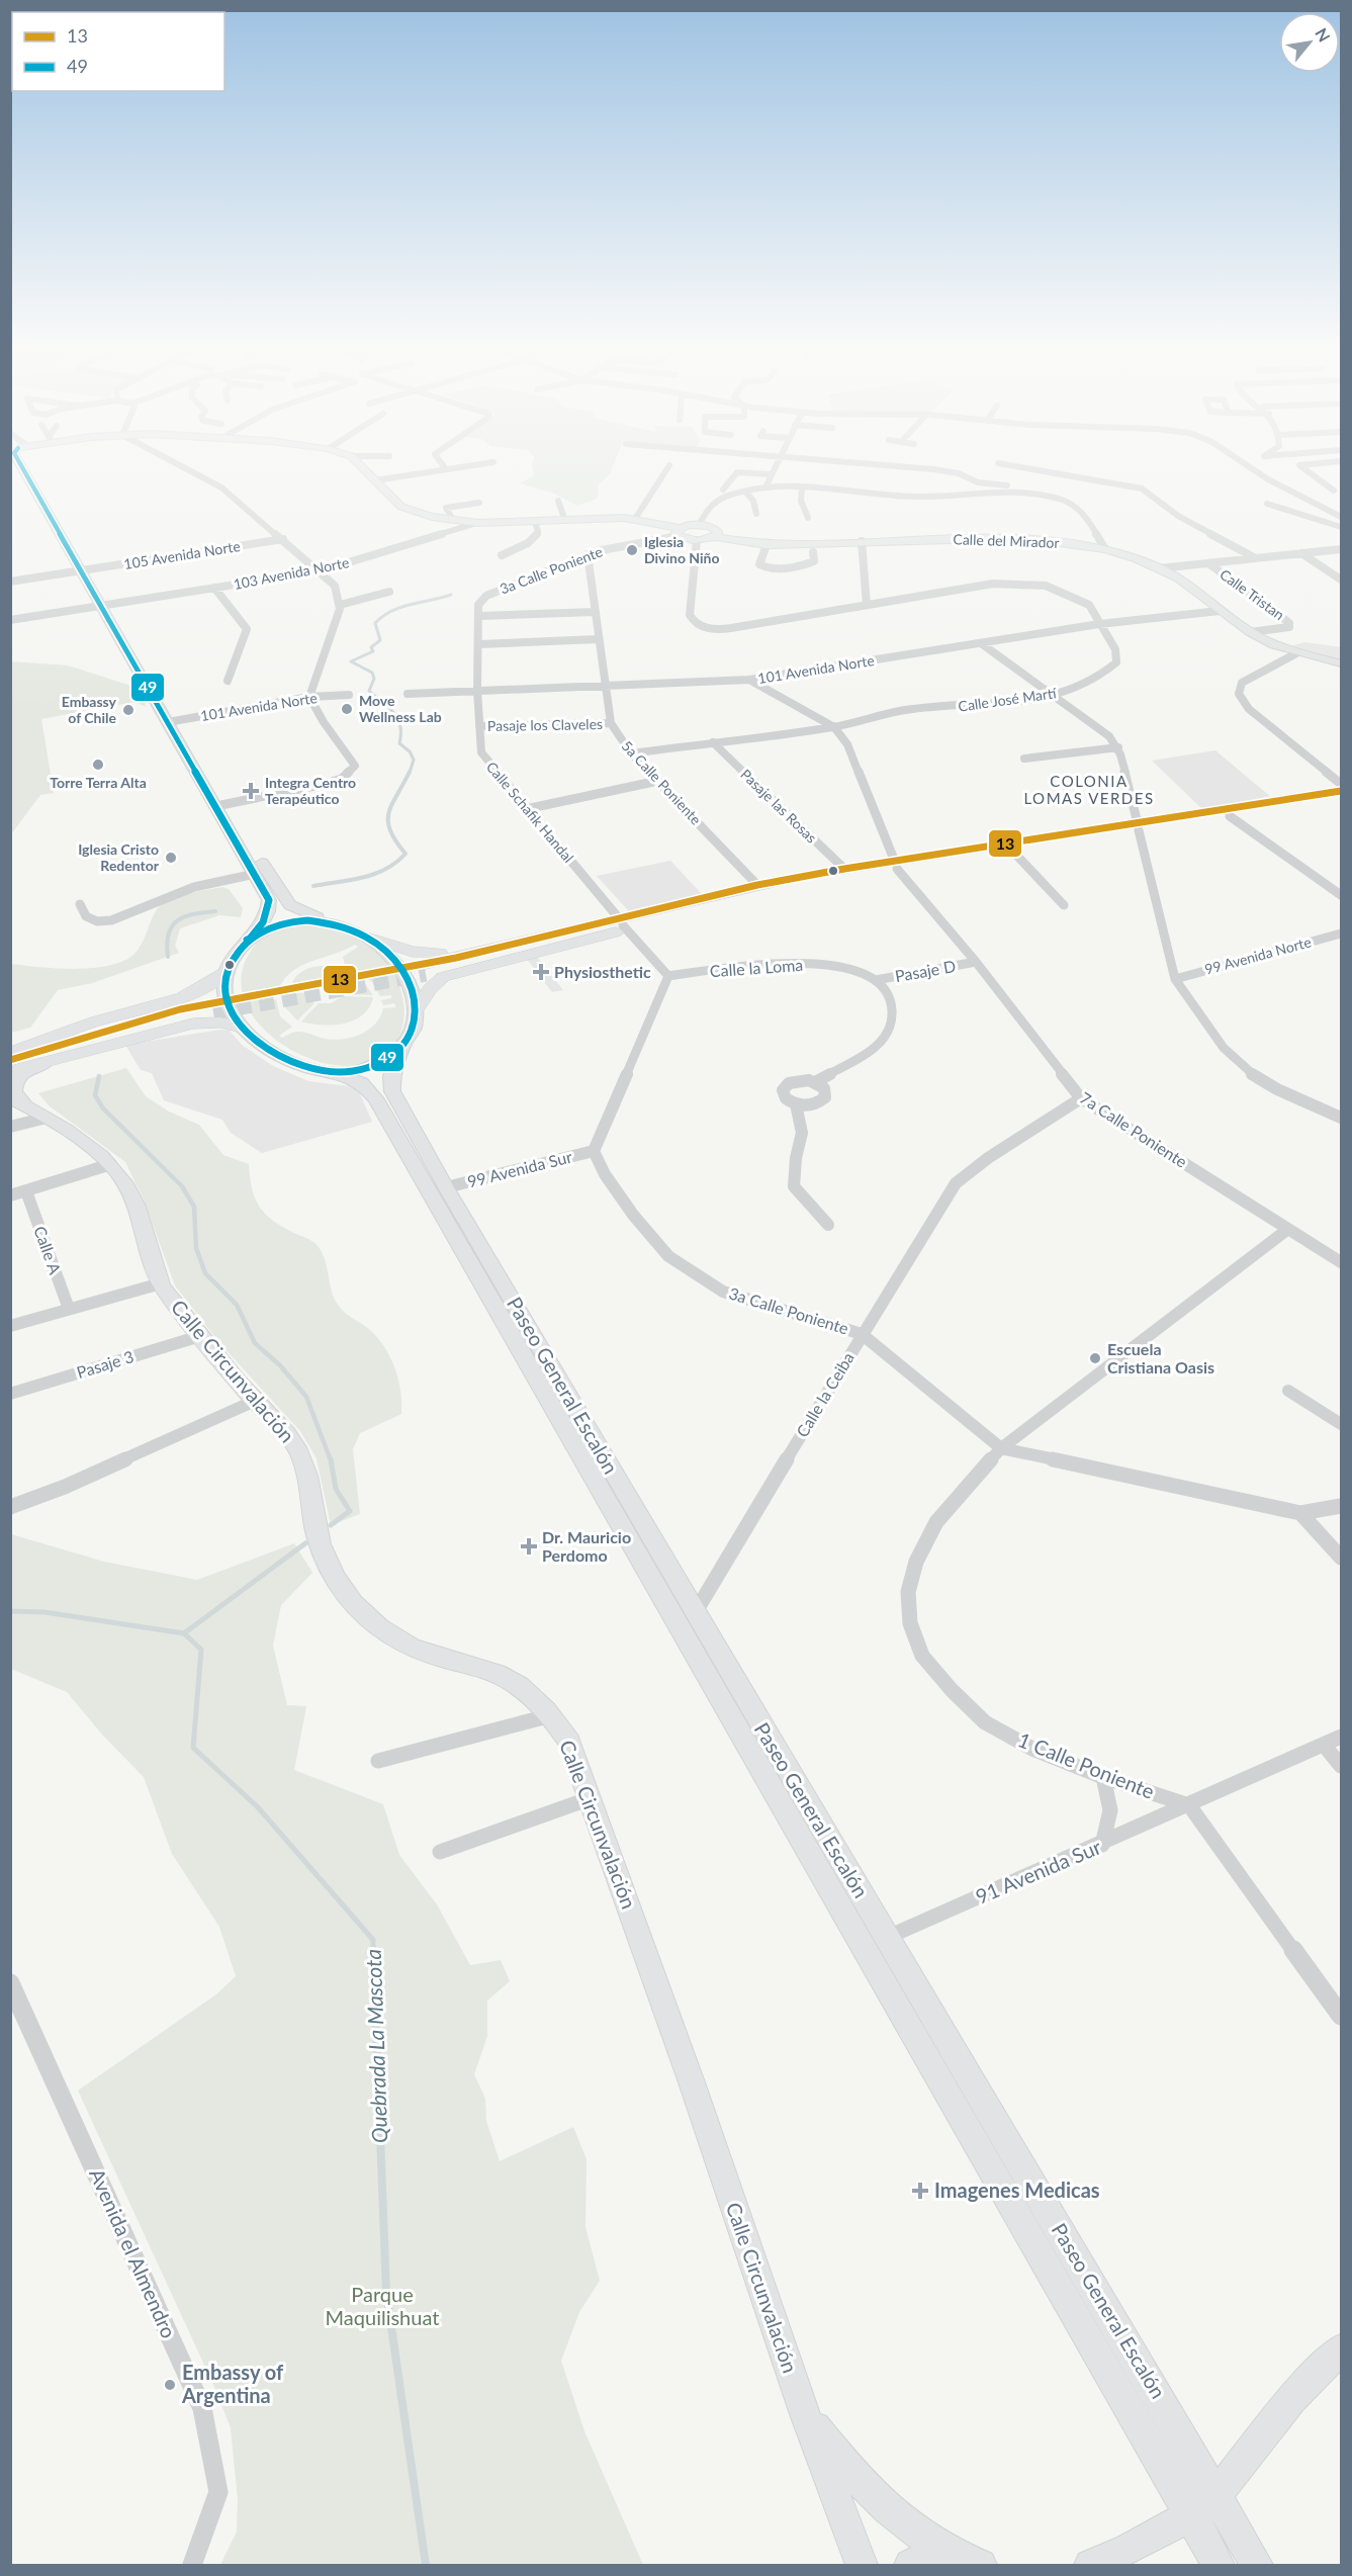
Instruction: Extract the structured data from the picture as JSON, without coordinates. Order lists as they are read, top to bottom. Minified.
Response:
{"streets":{"street":["Calle del Mirador","105 Avenida Norte","3a Calle Poniente","103 Avenida Norte","Calle Tristan","101 Avenida Norte","Calle José Martí","Pasaje los Claveles","5a Calle Poniente","Pasaje las Rosas","Calle Schafik Handal","99 Avenida Norte","Calle la Loma","Pasaje D","7a Calle Poniente","99 Avenida Sur","Calle A","Pasaje 3","Calle Circunvalación","Paseo General Escalón","Calle la Ceiba","1 Calle Poniente","91 Avenida Sur","Avenida el Almendro"]},"crossings":[["Calle del Mirador","Calle Tristan"],["Calle del Mirador","101 Avenida Norte"],["3a Calle Poniente","101 Avenida Norte"],["3a Calle Poniente","5a Calle Poniente"],["3a Calle Poniente","Calle Schafik Handal"],["3a Calle Poniente","99 Avenida Sur"],["3a Calle Poniente","Calle la Ceiba"],["3a Calle Poniente","1 Calle Poniente"],["101 Avenida Norte","Calle José Martí"],["101 Avenida Norte","5a Calle Poniente"],["101 Avenida Norte","Calle Schafik Handal"],["101 Avenida Norte","7a Calle Poniente"],["Calle José Martí","5a Calle Poniente"],["Calle José Martí","Pasaje las Rosas"],["Calle José Martí","7a Calle Poniente"],["Pasaje los Claveles","5a Calle Poniente"],["Pasaje los Claveles","Calle Schafik Handal"],["Calle Schafik Handal","Calle la Loma"],["Calle la Loma","Pasaje D"],["Pasaje D","7a Calle Poniente"],["7a Calle Poniente","Calle la Ceiba"],["7a Calle Poniente","1 Calle Poniente"],["99 Avenida Sur","Paseo General Escalón"],["Pasaje 3","Calle Circunvalación"],["Paseo General Escalón","Calle la Ceiba"],["Paseo General Escalón","91 Avenida Sur"],["1 Calle Poniente","91 Avenida Sur"]],"districts":["COLONIA LOMAS VERDES"],"water":["Quebrada La Mascota"],"parks":["Parque Maquilishuat"],"places":{"other":["Iglesia Divino Niño","Move Wellness Lab","Embassy of Chile","Torre Terra Alta","Iglesia Cristo Redentor","Escuela Cristiana Oasis","Embassy of Argentina"],"health":["Integra Centro Terapéutico","Physiosthetic","Dr. Mauricio Perdomo","Imagenes Medicas"]},"lines":["transit line 49","transit line 13"],"legend":["13","49"],"north":"top right"}
